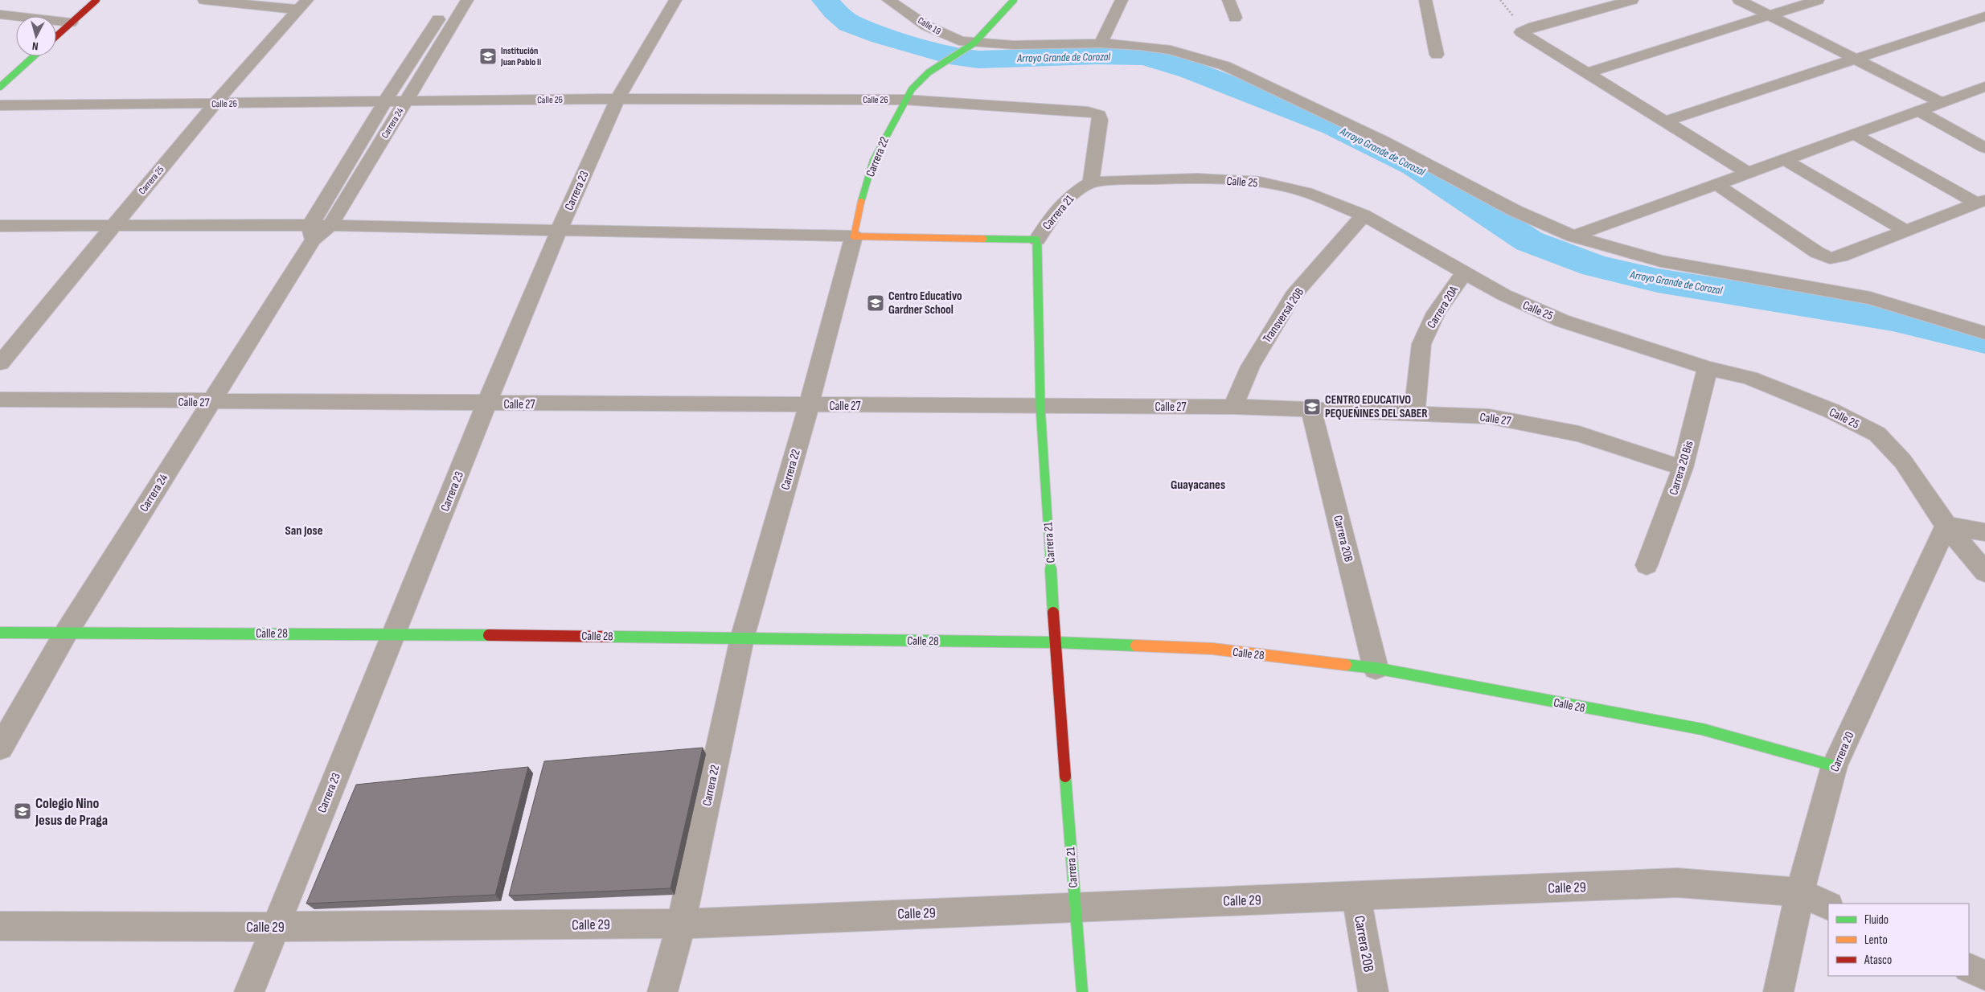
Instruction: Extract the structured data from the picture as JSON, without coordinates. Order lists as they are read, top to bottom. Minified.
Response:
{"streets":{"street":["Calle 19","Calle 26","Carrera 24","Carrera 22","Carrera 25","Calle 25","Carrera 23","Carrera 21","Carrera 20A","Transversal 20B","Calle 27","Carrera 20 Bis","Carrera 20B","Calle 28","Carrera 20","Calle 29"]},"crossings":[["Calle 19","Carrera 22"],["Calle 26","Carrera 24"],["Calle 26","Carrera 22"],["Calle 26","Carrera 25"],["Calle 26","Calle 25"],["Calle 26","Carrera 23"],["Calle 26","Carrera 21"],["Carrera 24","Calle 27"],["Carrera 24","Calle 28"],["Carrera 22","Calle 27"],["Carrera 22","Calle 28"],["Carrera 22","Calle 29"],["Calle 25","Carrera 21"],["Calle 25","Carrera 20A"],["Calle 25","Transversal 20B"],["Calle 25","Carrera 20 Bis"],["Calle 25","Carrera 20"],["Carrera 23","Calle 27"],["Carrera 23","Calle 28"],["Carrera 23","Calle 29"],["Carrera 21","Calle 27"],["Carrera 21","Calle 28"],["Carrera 21","Calle 29"],["Carrera 20A","Calle 27"],["Transversal 20B","Calle 27"],["Calle 27","Carrera 20 Bis"],["Calle 27","Carrera 20B"],["Carrera 20B","Calle 28"],["Carrera 20B","Calle 29"],["Calle 28","Carrera 20"],["Carrera 20","Calle 29"]],"districts":["Guayacanes","San Jose"],"water":["Arroyo Grande de Corozal"],"places":{"school or university":["Institución Juan Pablo Ii","Centro Educativo Gardner School","CENTRO EDUCATIVO PEQUEÑINES DEL SABER","Colegio Nino Jesus de Praga"]},"legend":["Fluido","Lento","Atasco"],"north":"bottom"}
